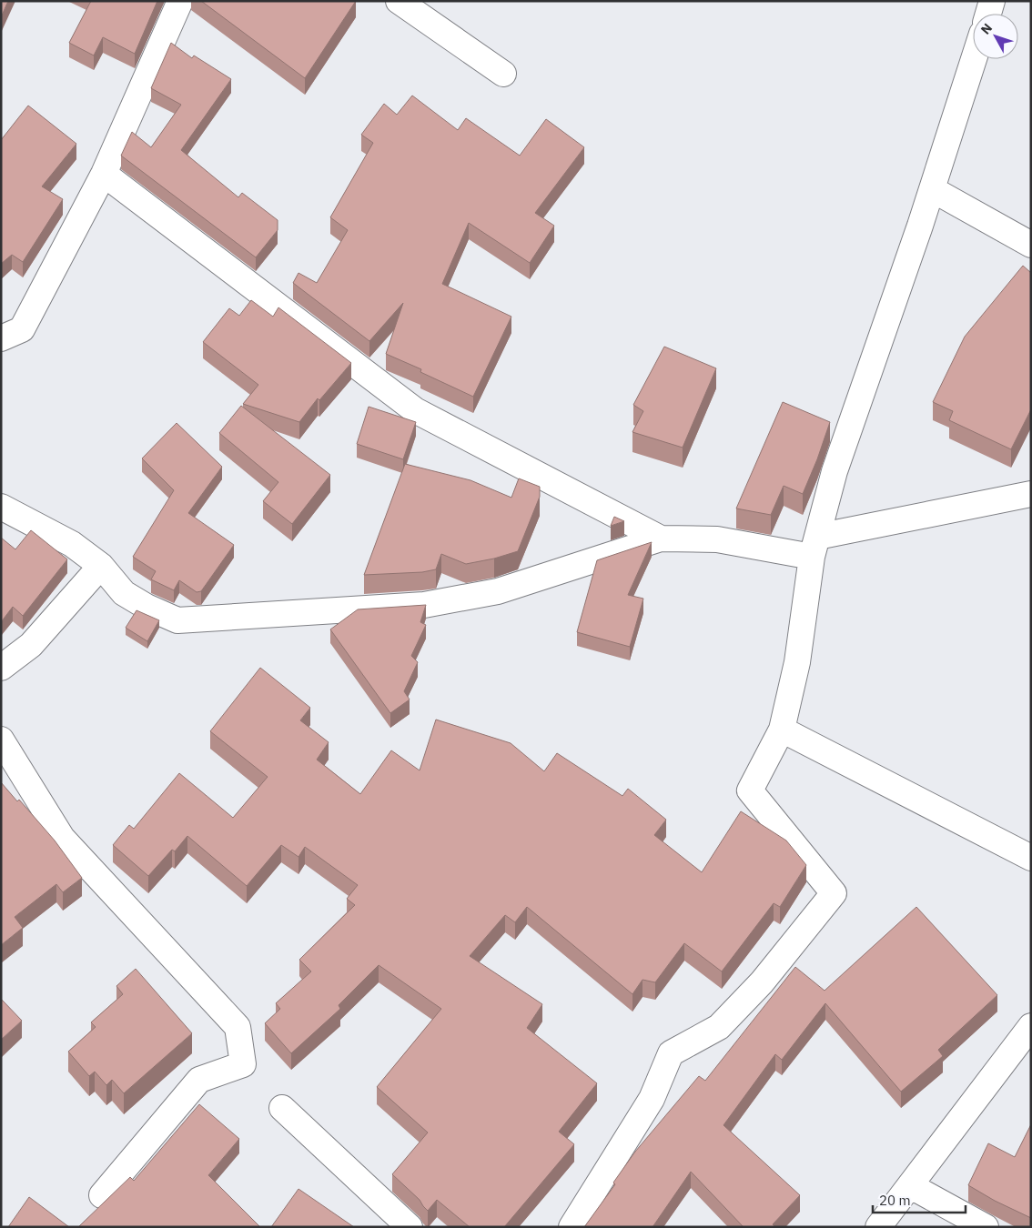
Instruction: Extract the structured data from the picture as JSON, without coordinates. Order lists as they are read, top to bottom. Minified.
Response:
{"scale_bar":"20 m","north":"top left"}
